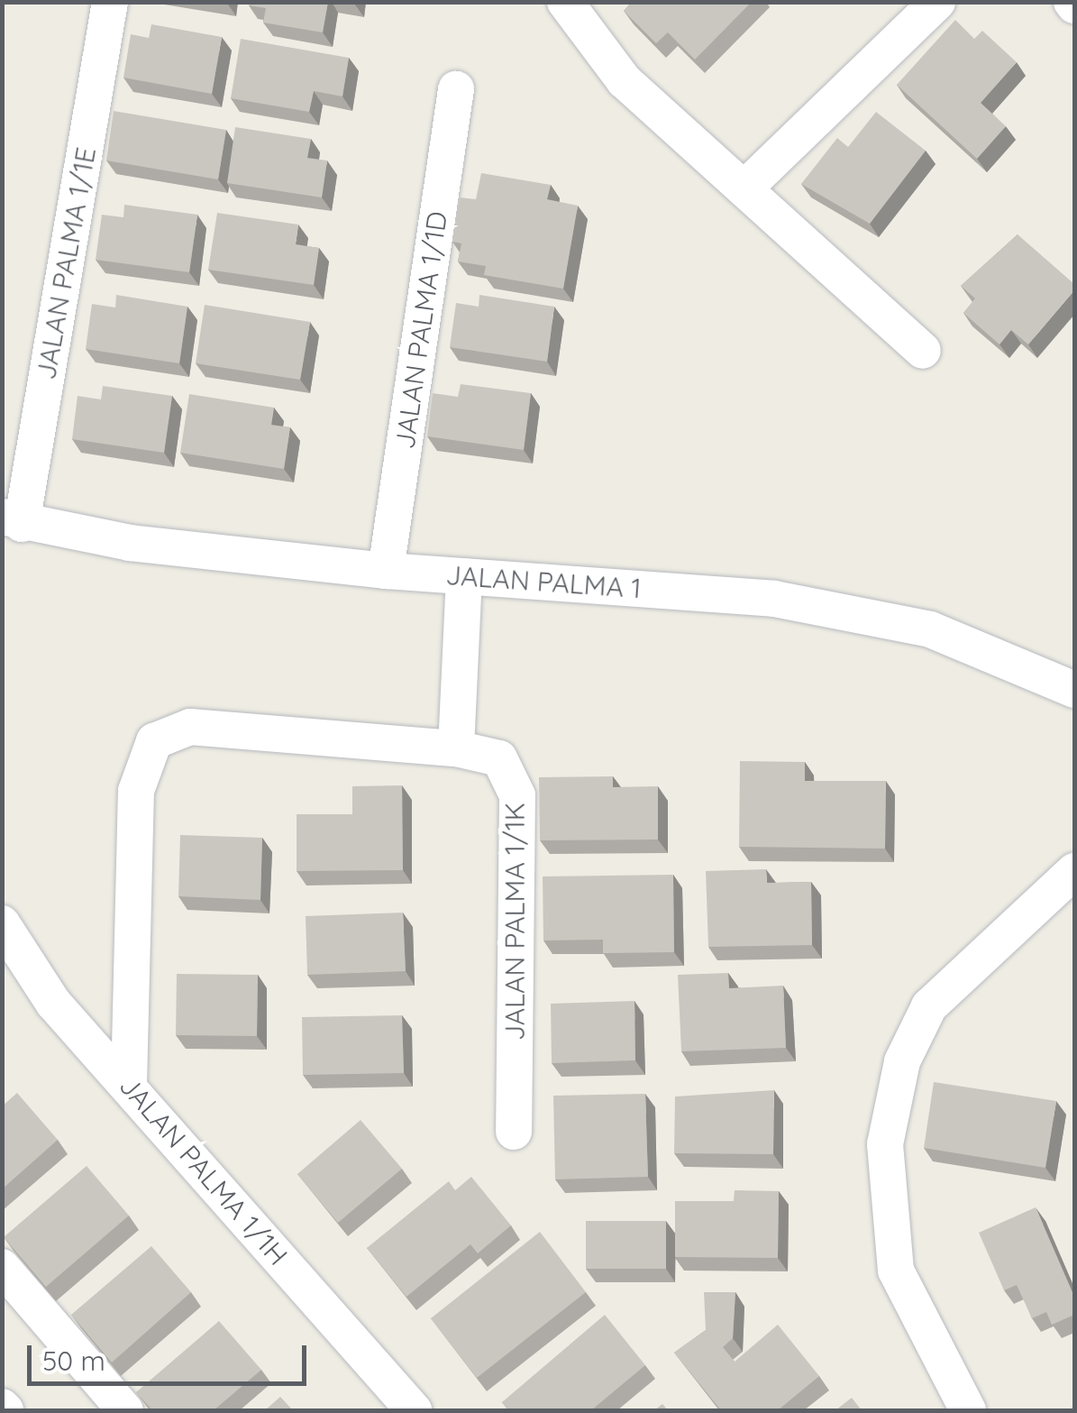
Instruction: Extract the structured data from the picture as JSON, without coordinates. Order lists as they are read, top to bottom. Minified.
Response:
{"streets":{"street":["JALAN PALMA 1/1E","JALAN PALMA 1/1D","JALAN PALMA 1","JALAN PALMA 1/1K","JALAN PALMA 1/1H"]},"crossings":[["JALAN PALMA 1/1E","JALAN PALMA 1"],["JALAN PALMA 1/1D","JALAN PALMA 1"],["JALAN PALMA 1/1K","JALAN PALMA 1/1H"]],"scale_bar":"50 m"}
